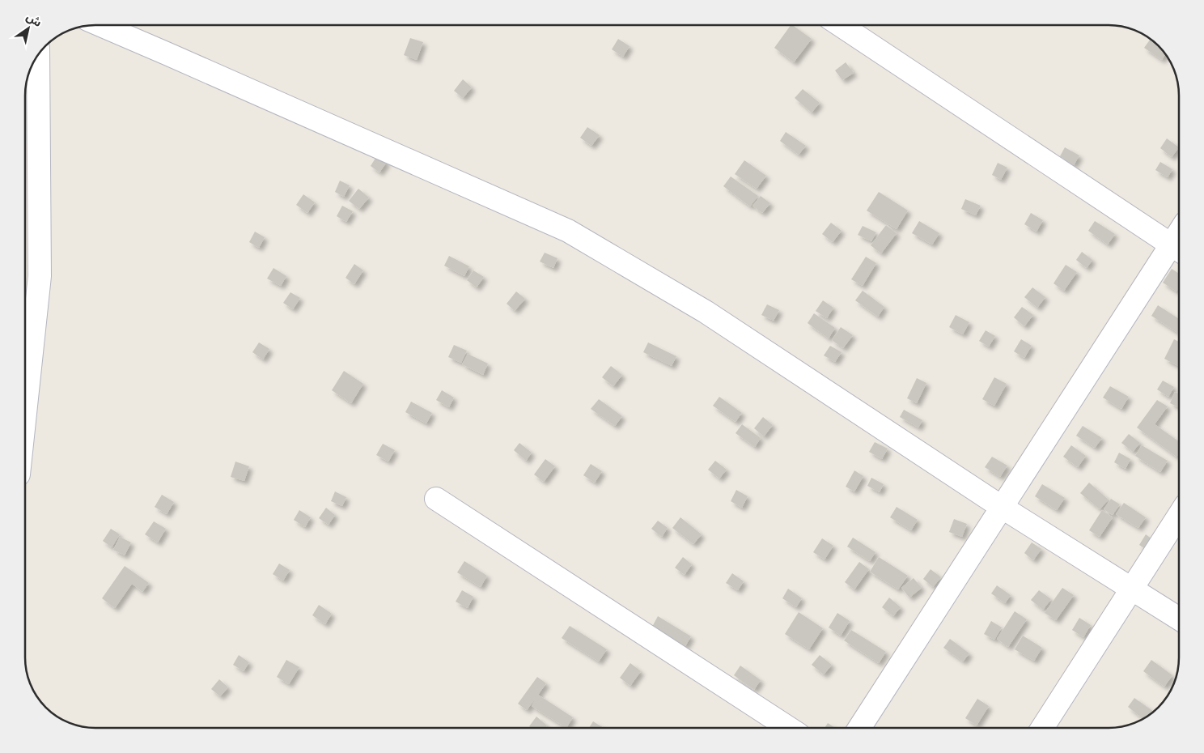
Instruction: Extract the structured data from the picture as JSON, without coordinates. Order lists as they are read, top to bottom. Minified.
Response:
{"north":"top right"}
